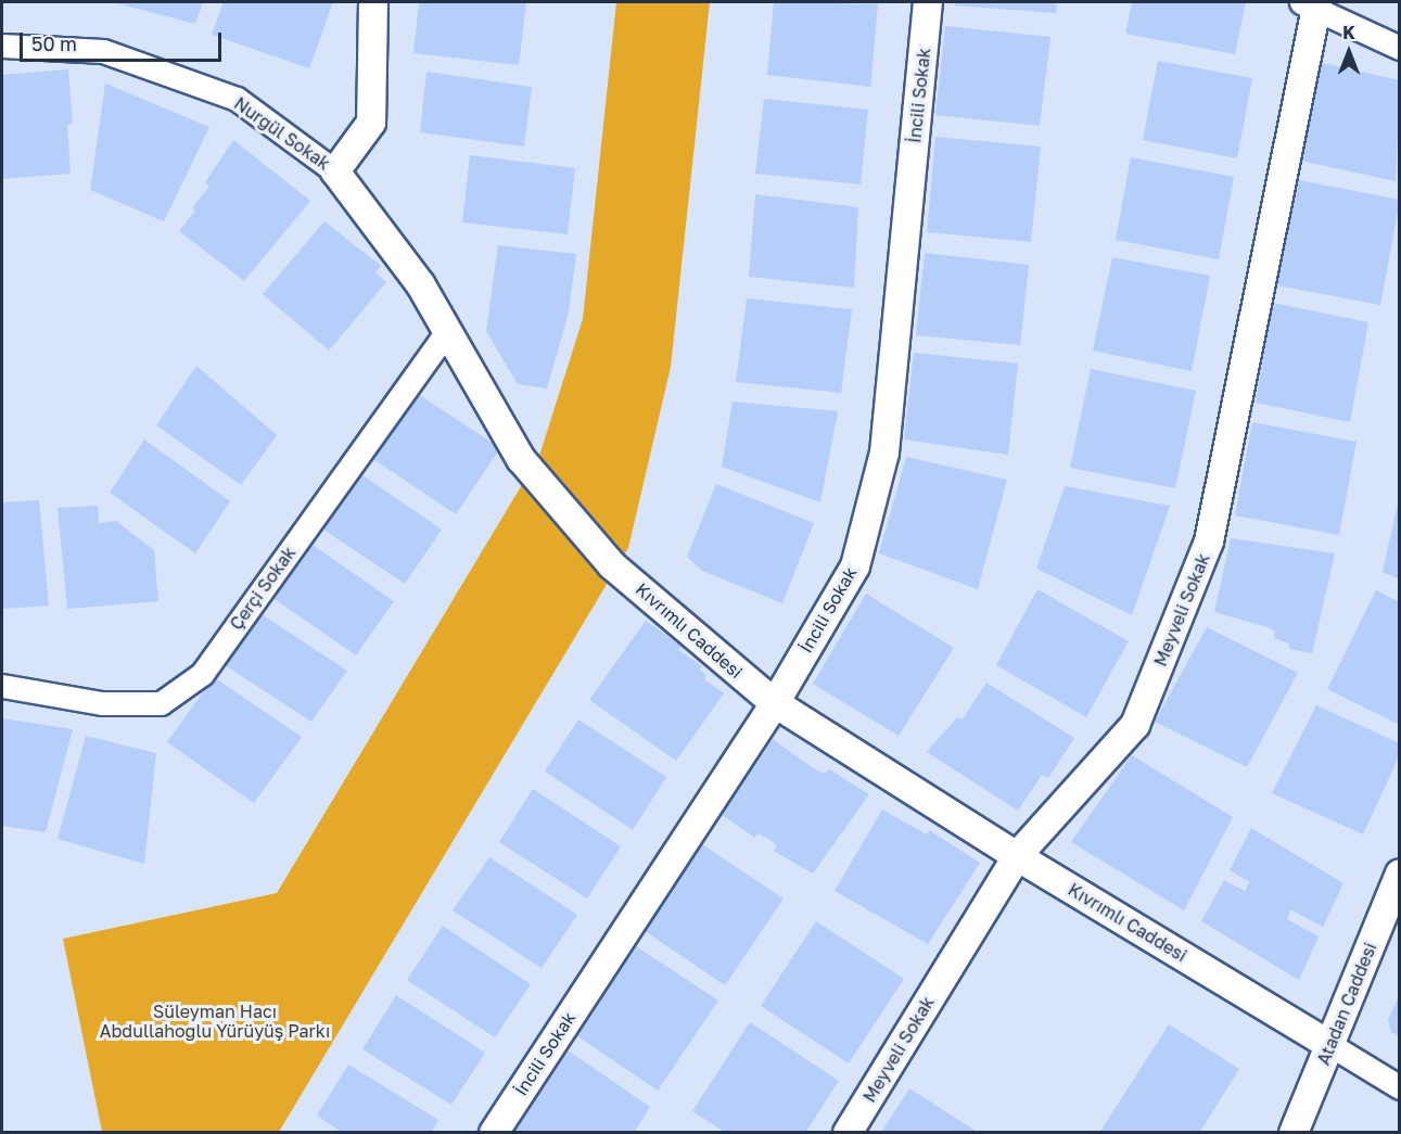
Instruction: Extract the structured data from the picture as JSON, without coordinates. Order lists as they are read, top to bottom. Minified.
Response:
{"streets":{"street":["İncili Sokak","Nurgül Sokak","Çerçi Sokak","Meyveli Sokak","Kıvrımlı Caddesi","Atadan Caddesi"]},"crossings":[["İncili Sokak","Kıvrımlı Caddesi"],["Nurgül Sokak","Kıvrımlı Caddesi"],["Çerçi Sokak","Kıvrımlı Caddesi"],["Meyveli Sokak","Kıvrımlı Caddesi"],["Kıvrımlı Caddesi","Atadan Caddesi"]],"parks":["Süleyman Hacı Abdullahoğlu Yürüyüş Parkı"],"scale_bar":"50 m","north":"top"}
